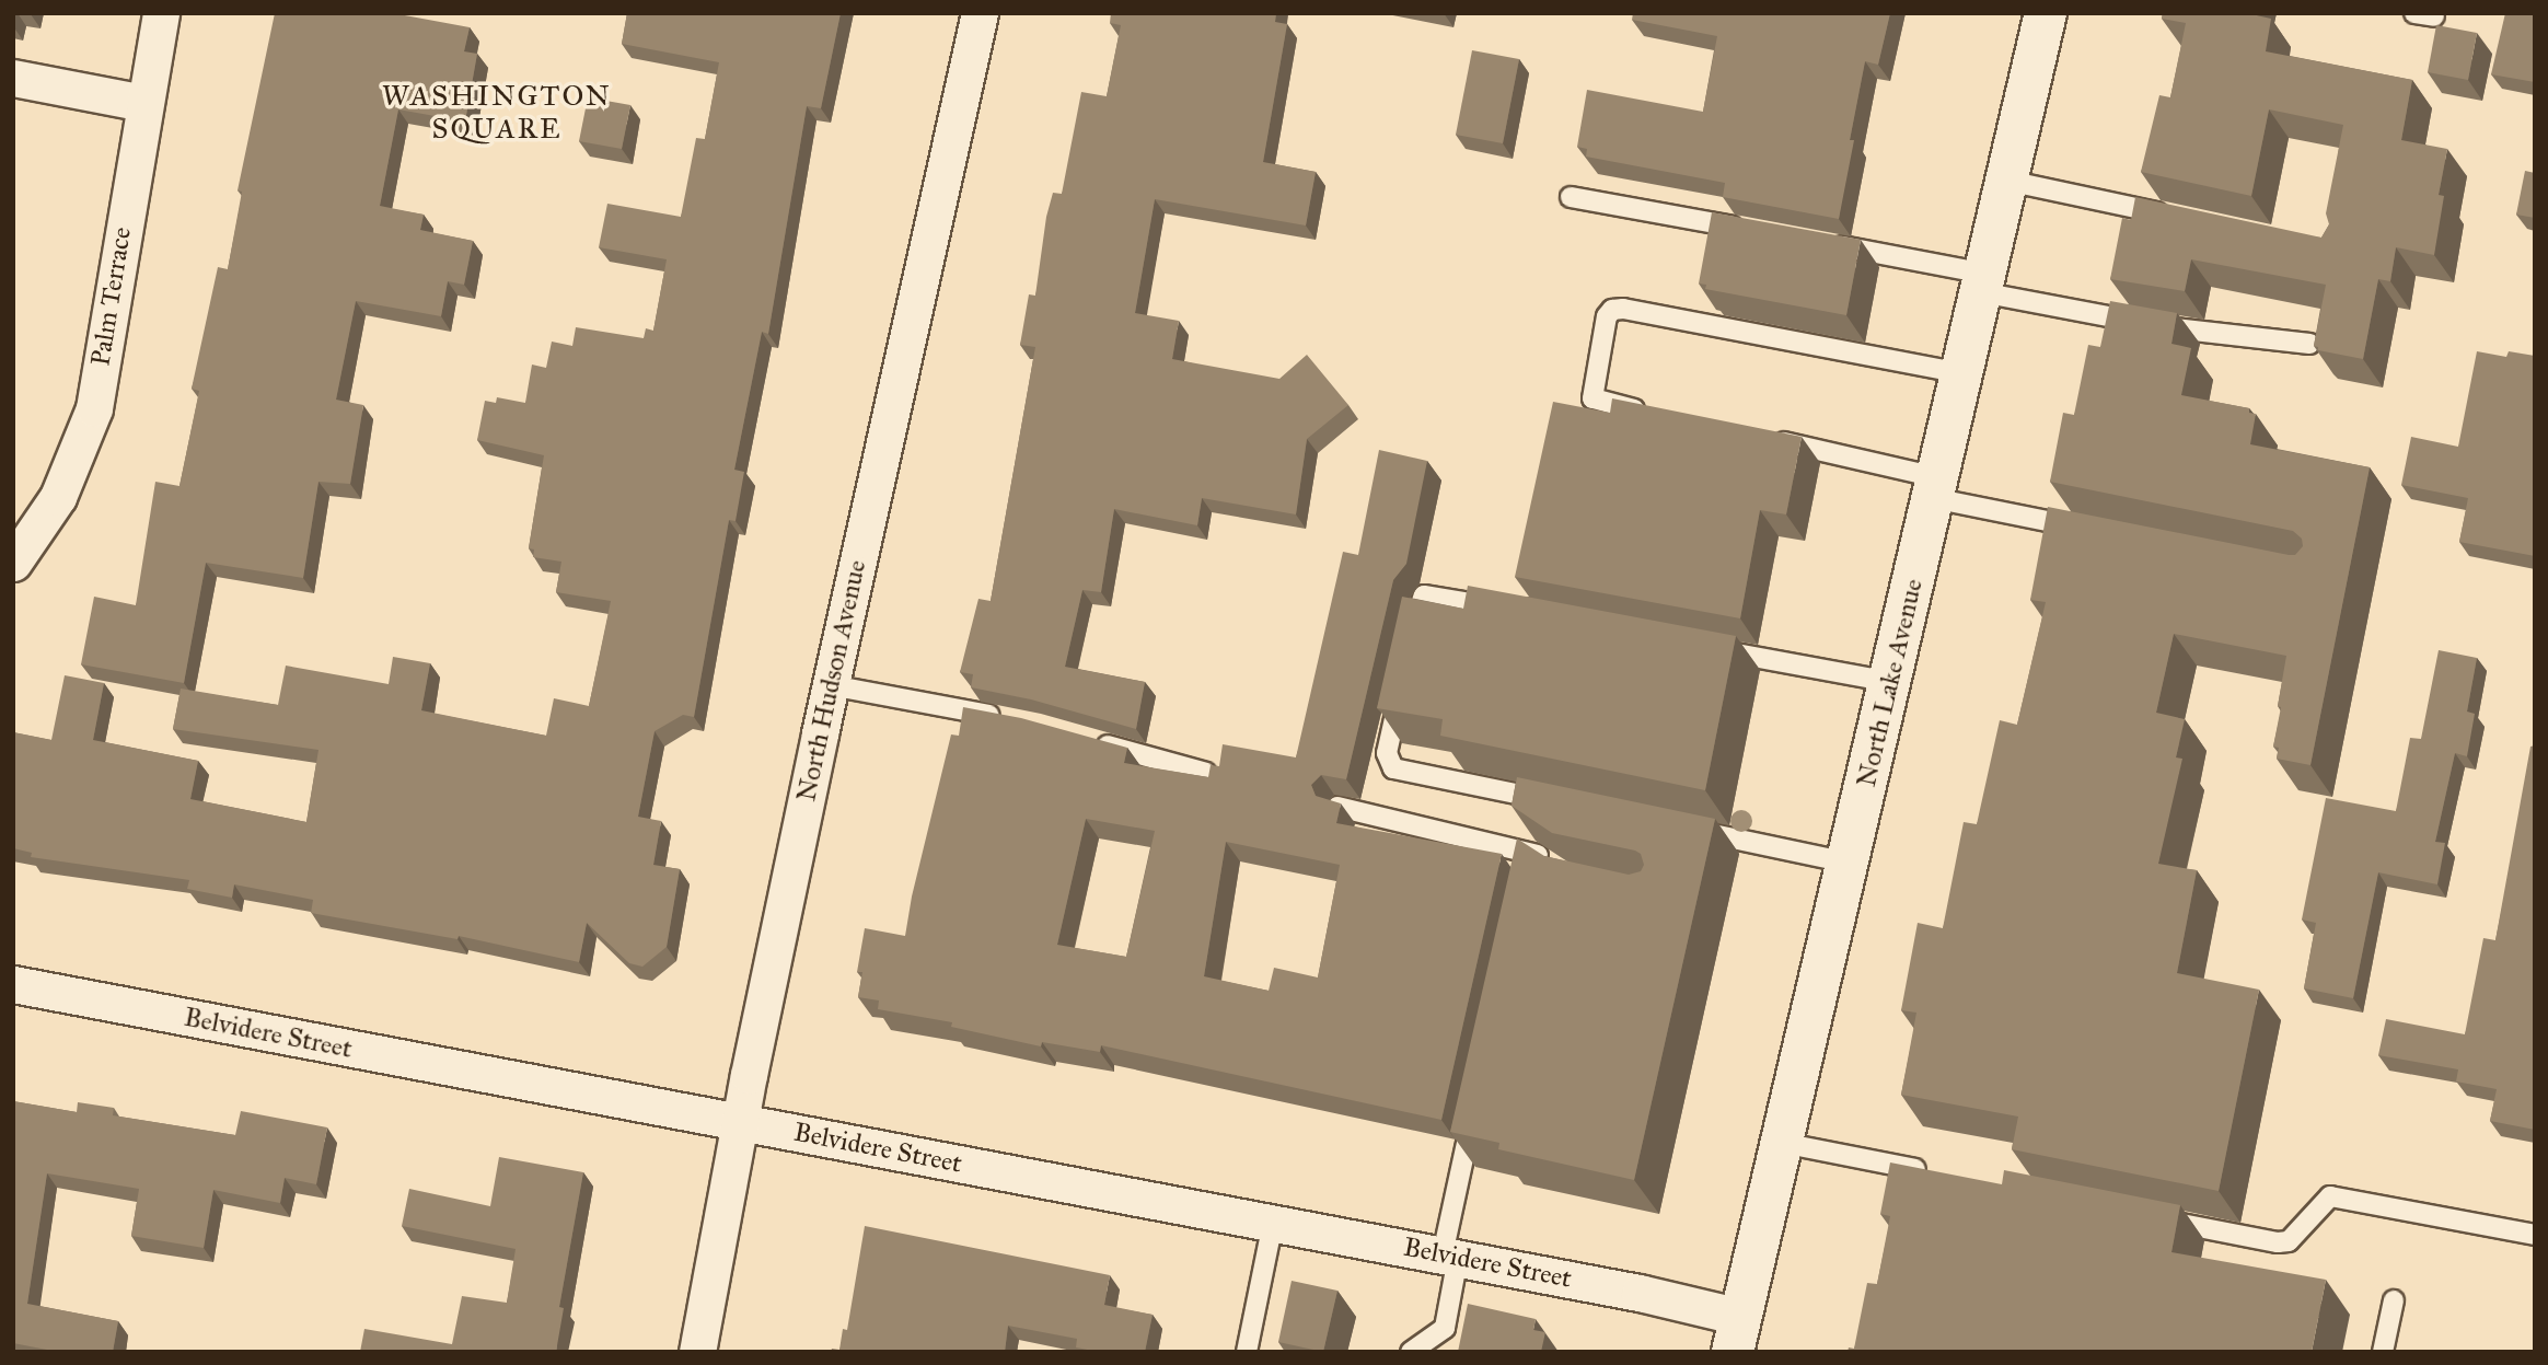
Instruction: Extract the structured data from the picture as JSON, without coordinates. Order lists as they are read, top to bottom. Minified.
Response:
{"streets":{"main road":["North Lake Avenue"],"street":["Palm Terrace","North Hudson Avenue","Belvidere Street"]},"crossings":[["North Hudson Avenue","Belvidere Street"],["North Lake Avenue","Belvidere Street"]],"districts":["WASHINGTON SQUARE"]}
